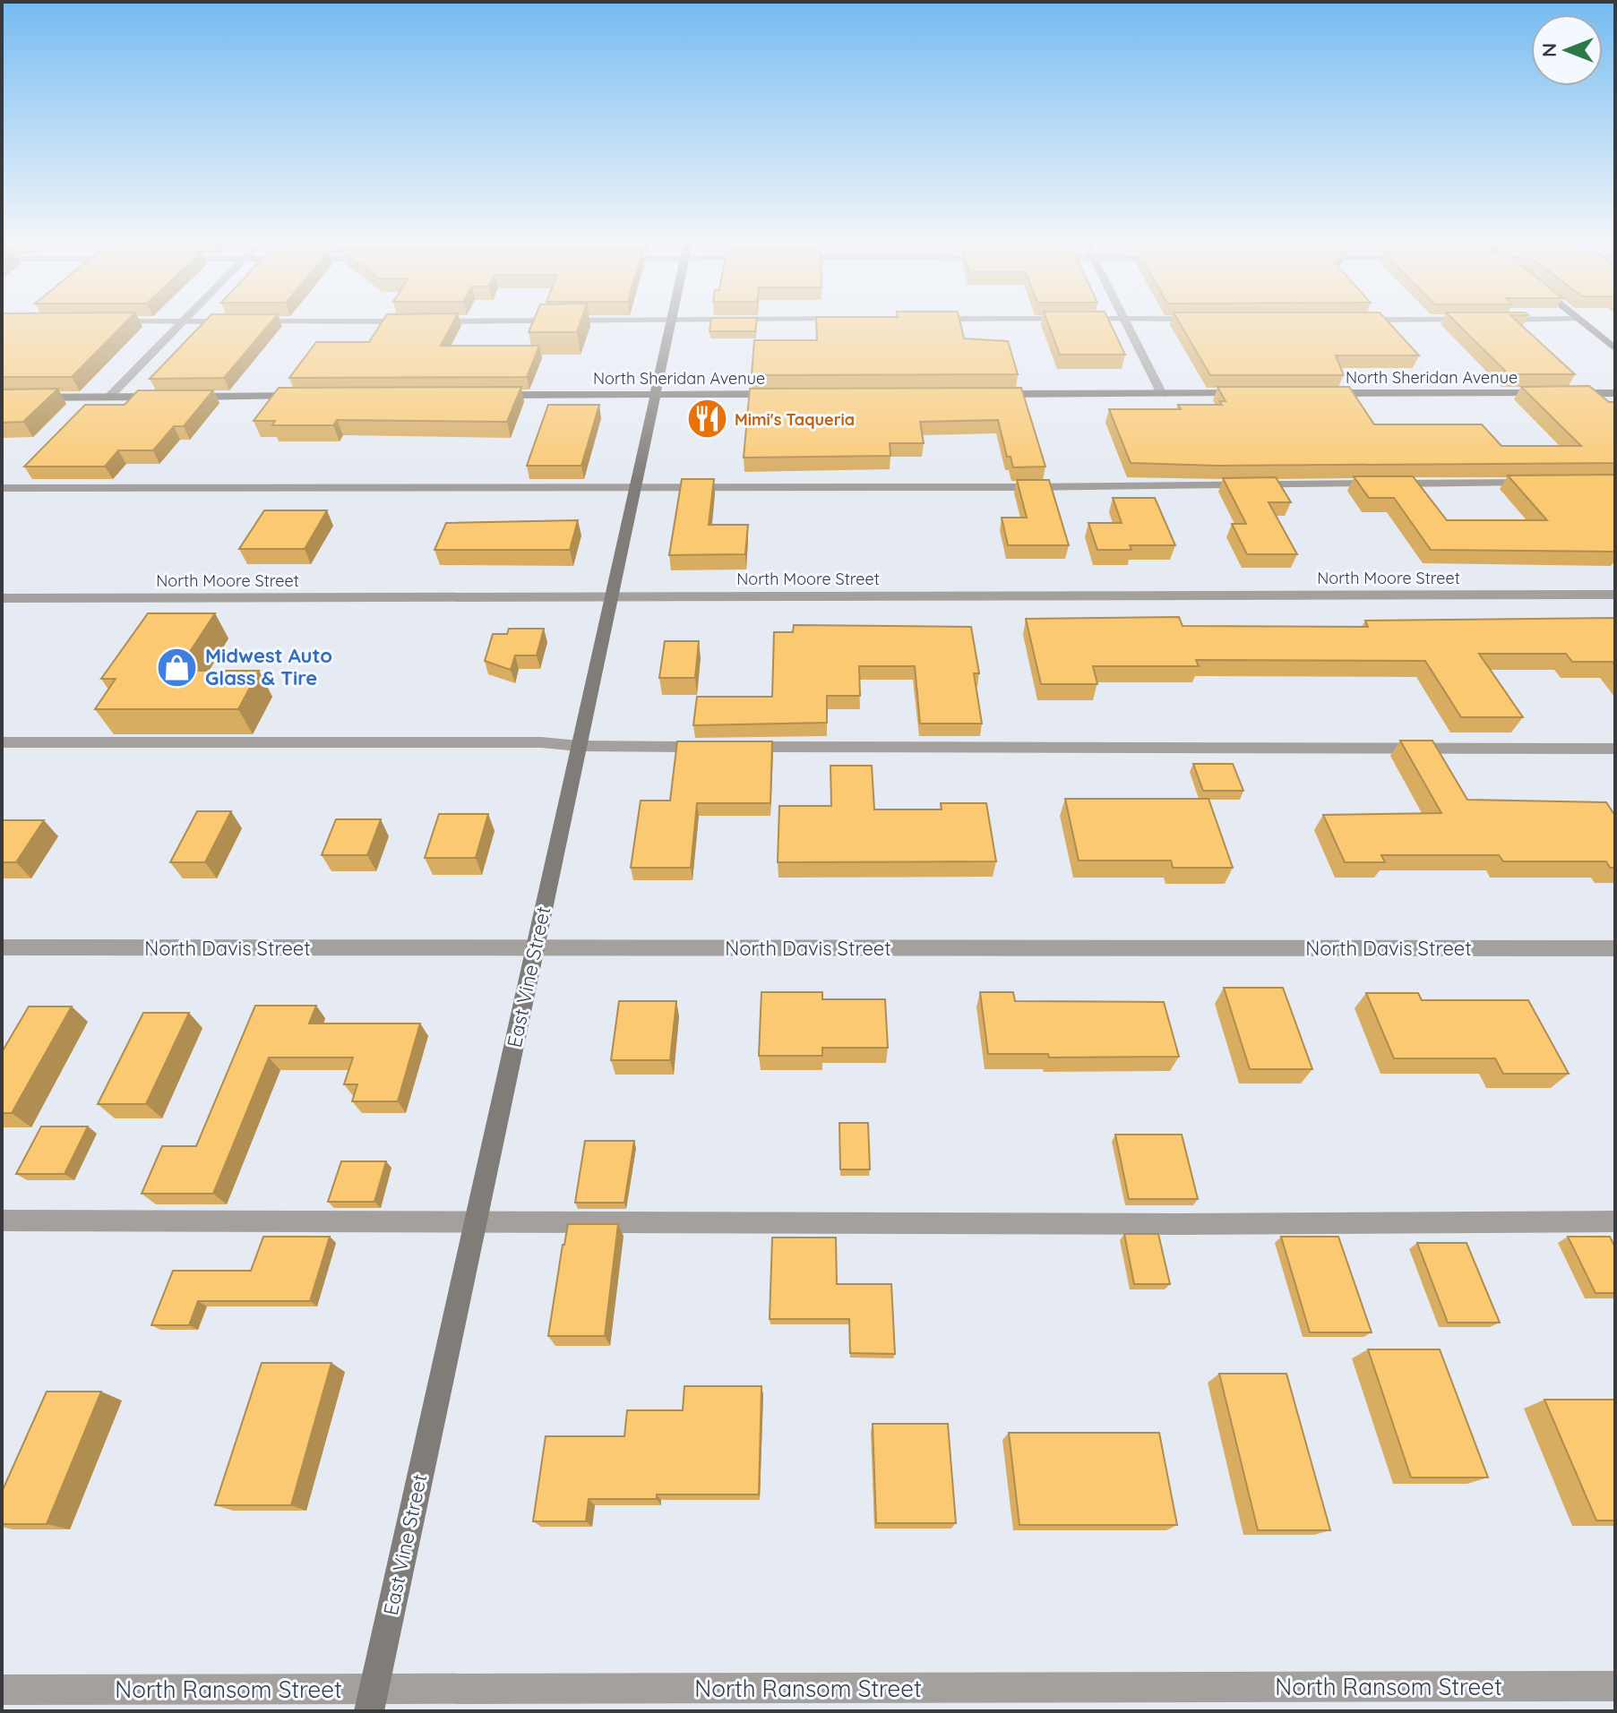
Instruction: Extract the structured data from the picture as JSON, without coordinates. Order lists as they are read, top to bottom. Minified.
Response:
{"streets":{"street":["North Sheridan Avenue","North Moore Street","North Davis Street","East Vine Street","North Ransom Street"]},"crossings":[["North Sheridan Avenue","East Vine Street"],["North Moore Street","East Vine Street"],["North Davis Street","East Vine Street"],["East Vine Street","North Ransom Street"]],"places":{"restaurant":["Mimi's Taqueria"],"shop":["Midwest Auto Glass & Tire"]},"north":"left"}
